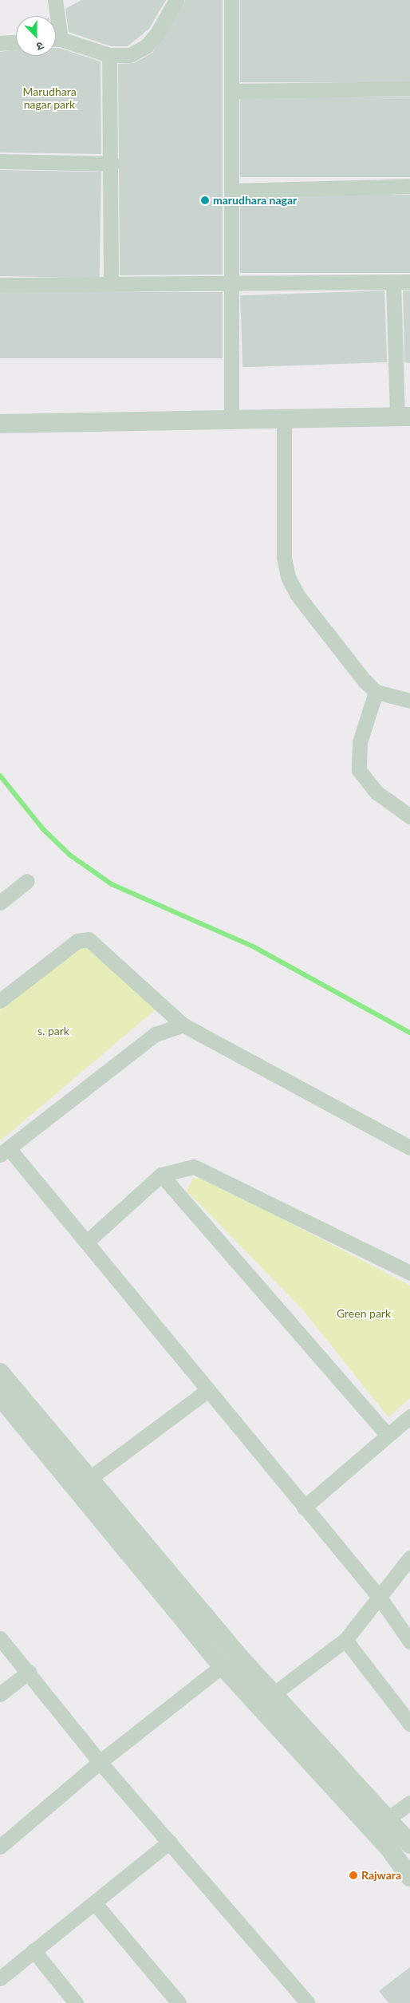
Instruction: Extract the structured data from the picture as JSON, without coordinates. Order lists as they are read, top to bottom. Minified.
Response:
{"parks":["Marudhara nagar park","s. park","Green park"],"places":["marudhara nagar","Rajwara"],"north":"bottom"}
